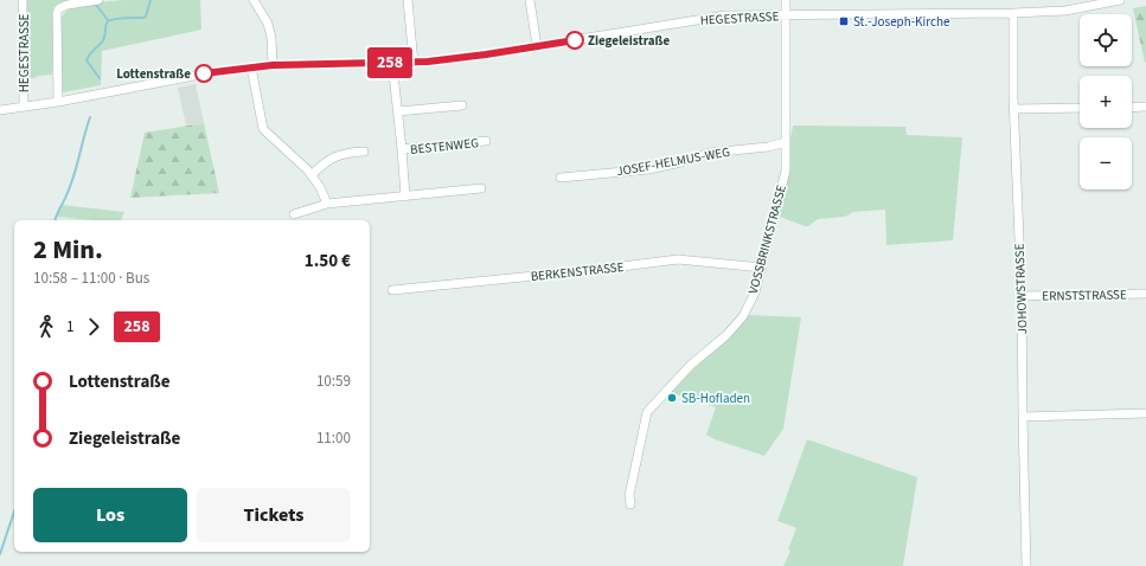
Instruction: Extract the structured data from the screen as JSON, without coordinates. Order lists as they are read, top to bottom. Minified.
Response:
{"streets":{"street":["HEGESTRASSE","BESTENWEG","JOSEF-HELMUS-WEG","VOSSBRINKSTRASSE","BERKENSTRASSE","JOHOWSTRASSE","ERNSTSTRASSE"]},"crossings":[["HEGESTRASSE","BESTENWEG"],["HEGESTRASSE","VOSSBRINKSTRASSE"],["HEGESTRASSE","JOHOWSTRASSE"],["JOSEF-HELMUS-WEG","VOSSBRINKSTRASSE"],["VOSSBRINKSTRASSE","BERKENSTRASSE"],["JOHOWSTRASSE","ERNSTSTRASSE"]],"places":{"transit":["St.-Joseph-Kirche"],"other":["Ziegeleistraße","Lottenstraße","SB-Hofladen"]},"lines":["bus line 258"],"page":{"on_map":"258","map_buttons":["+","−"],"heading":["2 Min.","10:58 – 11:00 · Bus","1.50 €"],"legs":["1","258"],"list":[{"name":"Lottenstraße","value":"10:59"},{"name":"Ziegeleistraße","value":"11:00"}],"buttons":["Los","Tickets"]}}
